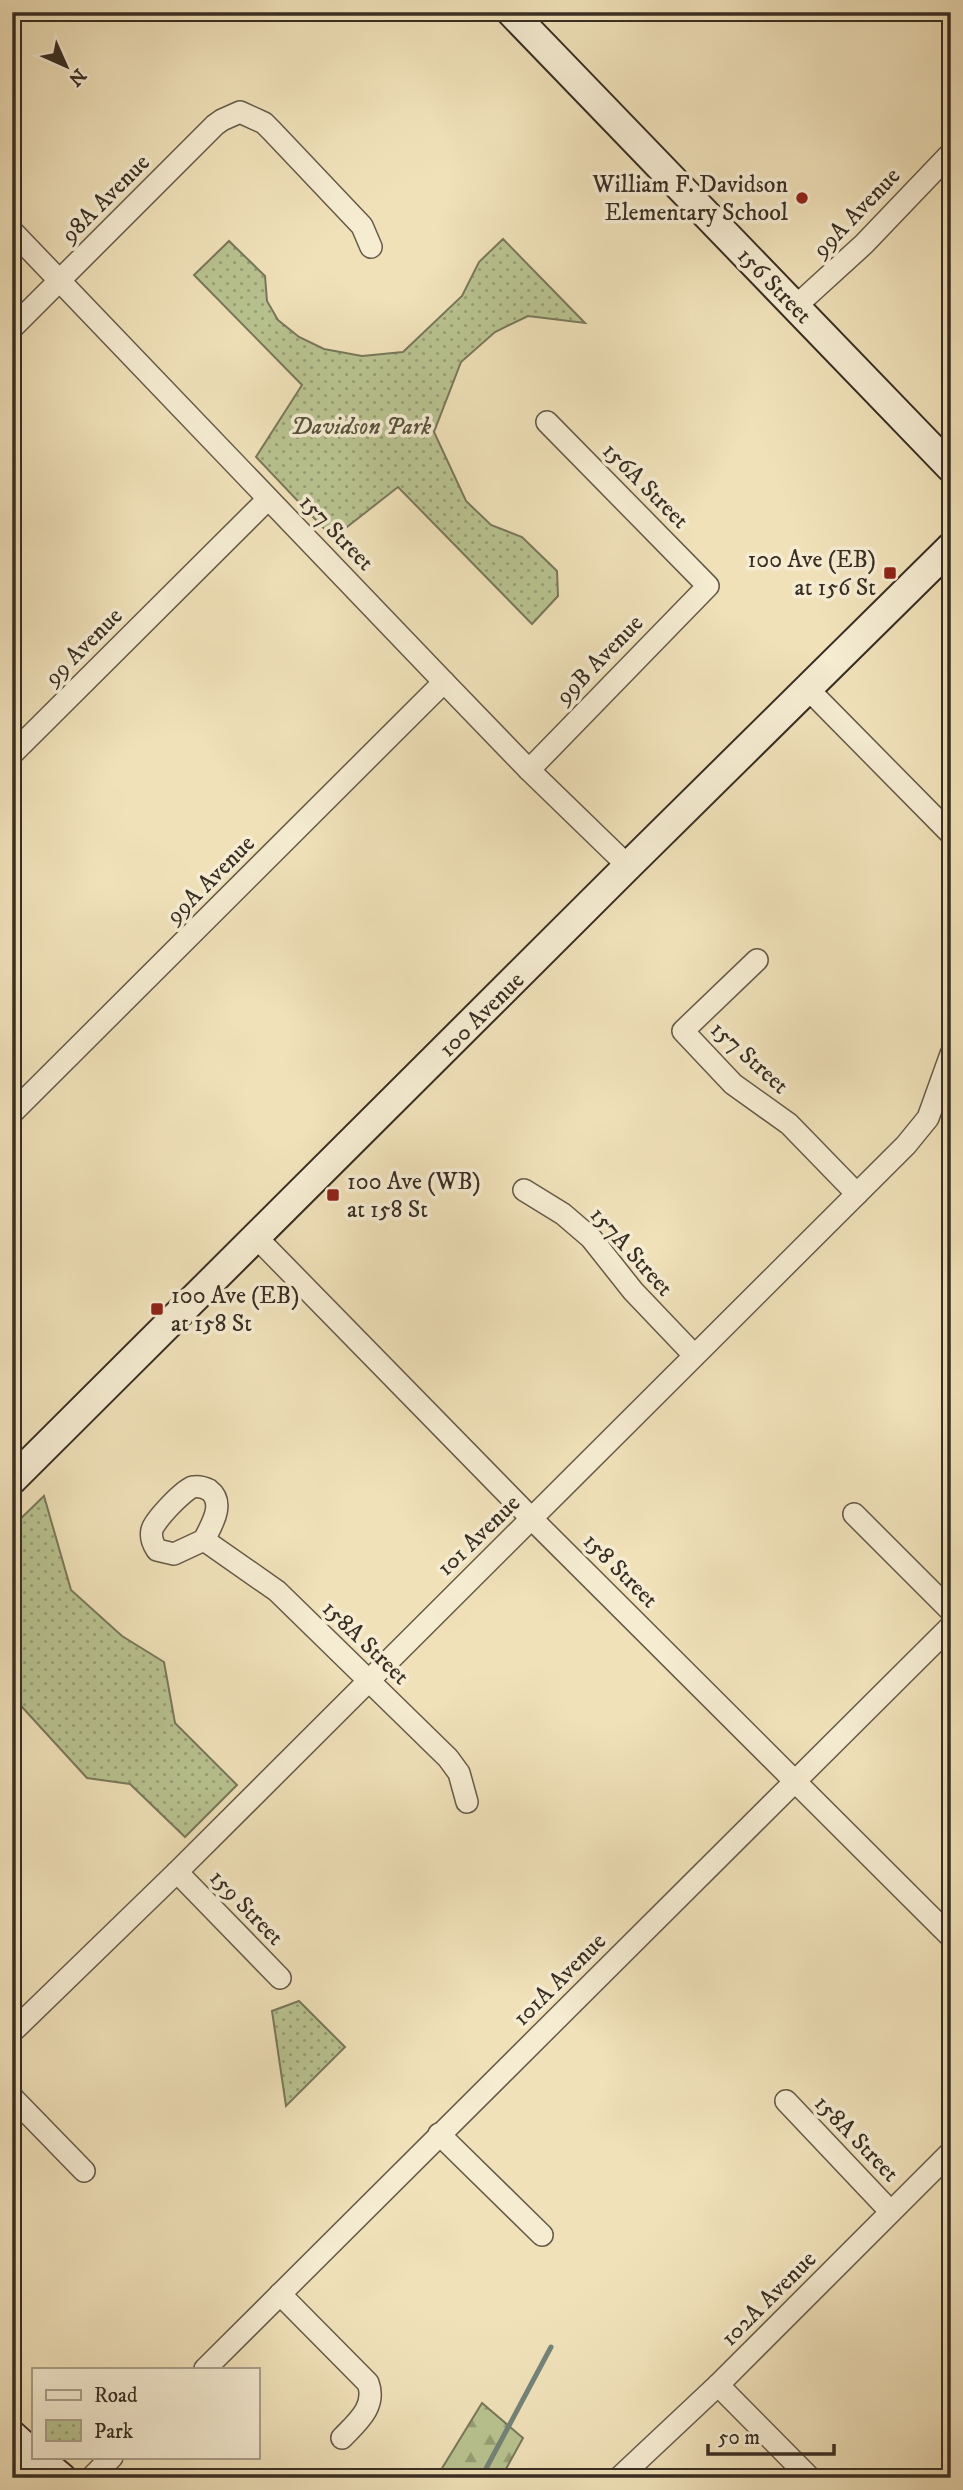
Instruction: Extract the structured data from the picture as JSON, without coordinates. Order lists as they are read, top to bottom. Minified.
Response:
{"streets":{"main road":["156 Street","100 Avenue"],"street":["98A Avenue","99A Avenue","156A Street","157 Street","99 Avenue","99B Avenue","157A Street","101 Avenue","158 Street","158A Street","159 Street","101A Avenue","102A Avenue"]},"crossings":[["98A Avenue","157 Street"],["99A Avenue","156 Street"],["99A Avenue","157 Street"],["156A Street","99B Avenue"],["157 Street","99 Avenue"],["157 Street","99B Avenue"],["157 Street","100 Avenue"],["157 Street","101 Avenue"],["100 Avenue","158 Street"],["157A Street","101 Avenue"],["101 Avenue","158 Street"],["101 Avenue","158A Street"],["101 Avenue","159 Street"],["158 Street","101A Avenue"],["158A Street","102A Avenue"]],"parks":["Davidson Park"],"places":{"other":["William F. Davidson Elementary School"],"transit":["100 Ave (EB) at 156 St","100 Ave (WB) at 158 St","100 Ave (EB) at 158 St"]},"legend":["Road","Park"],"scale_bar":"50 m","north":"bottom right"}
